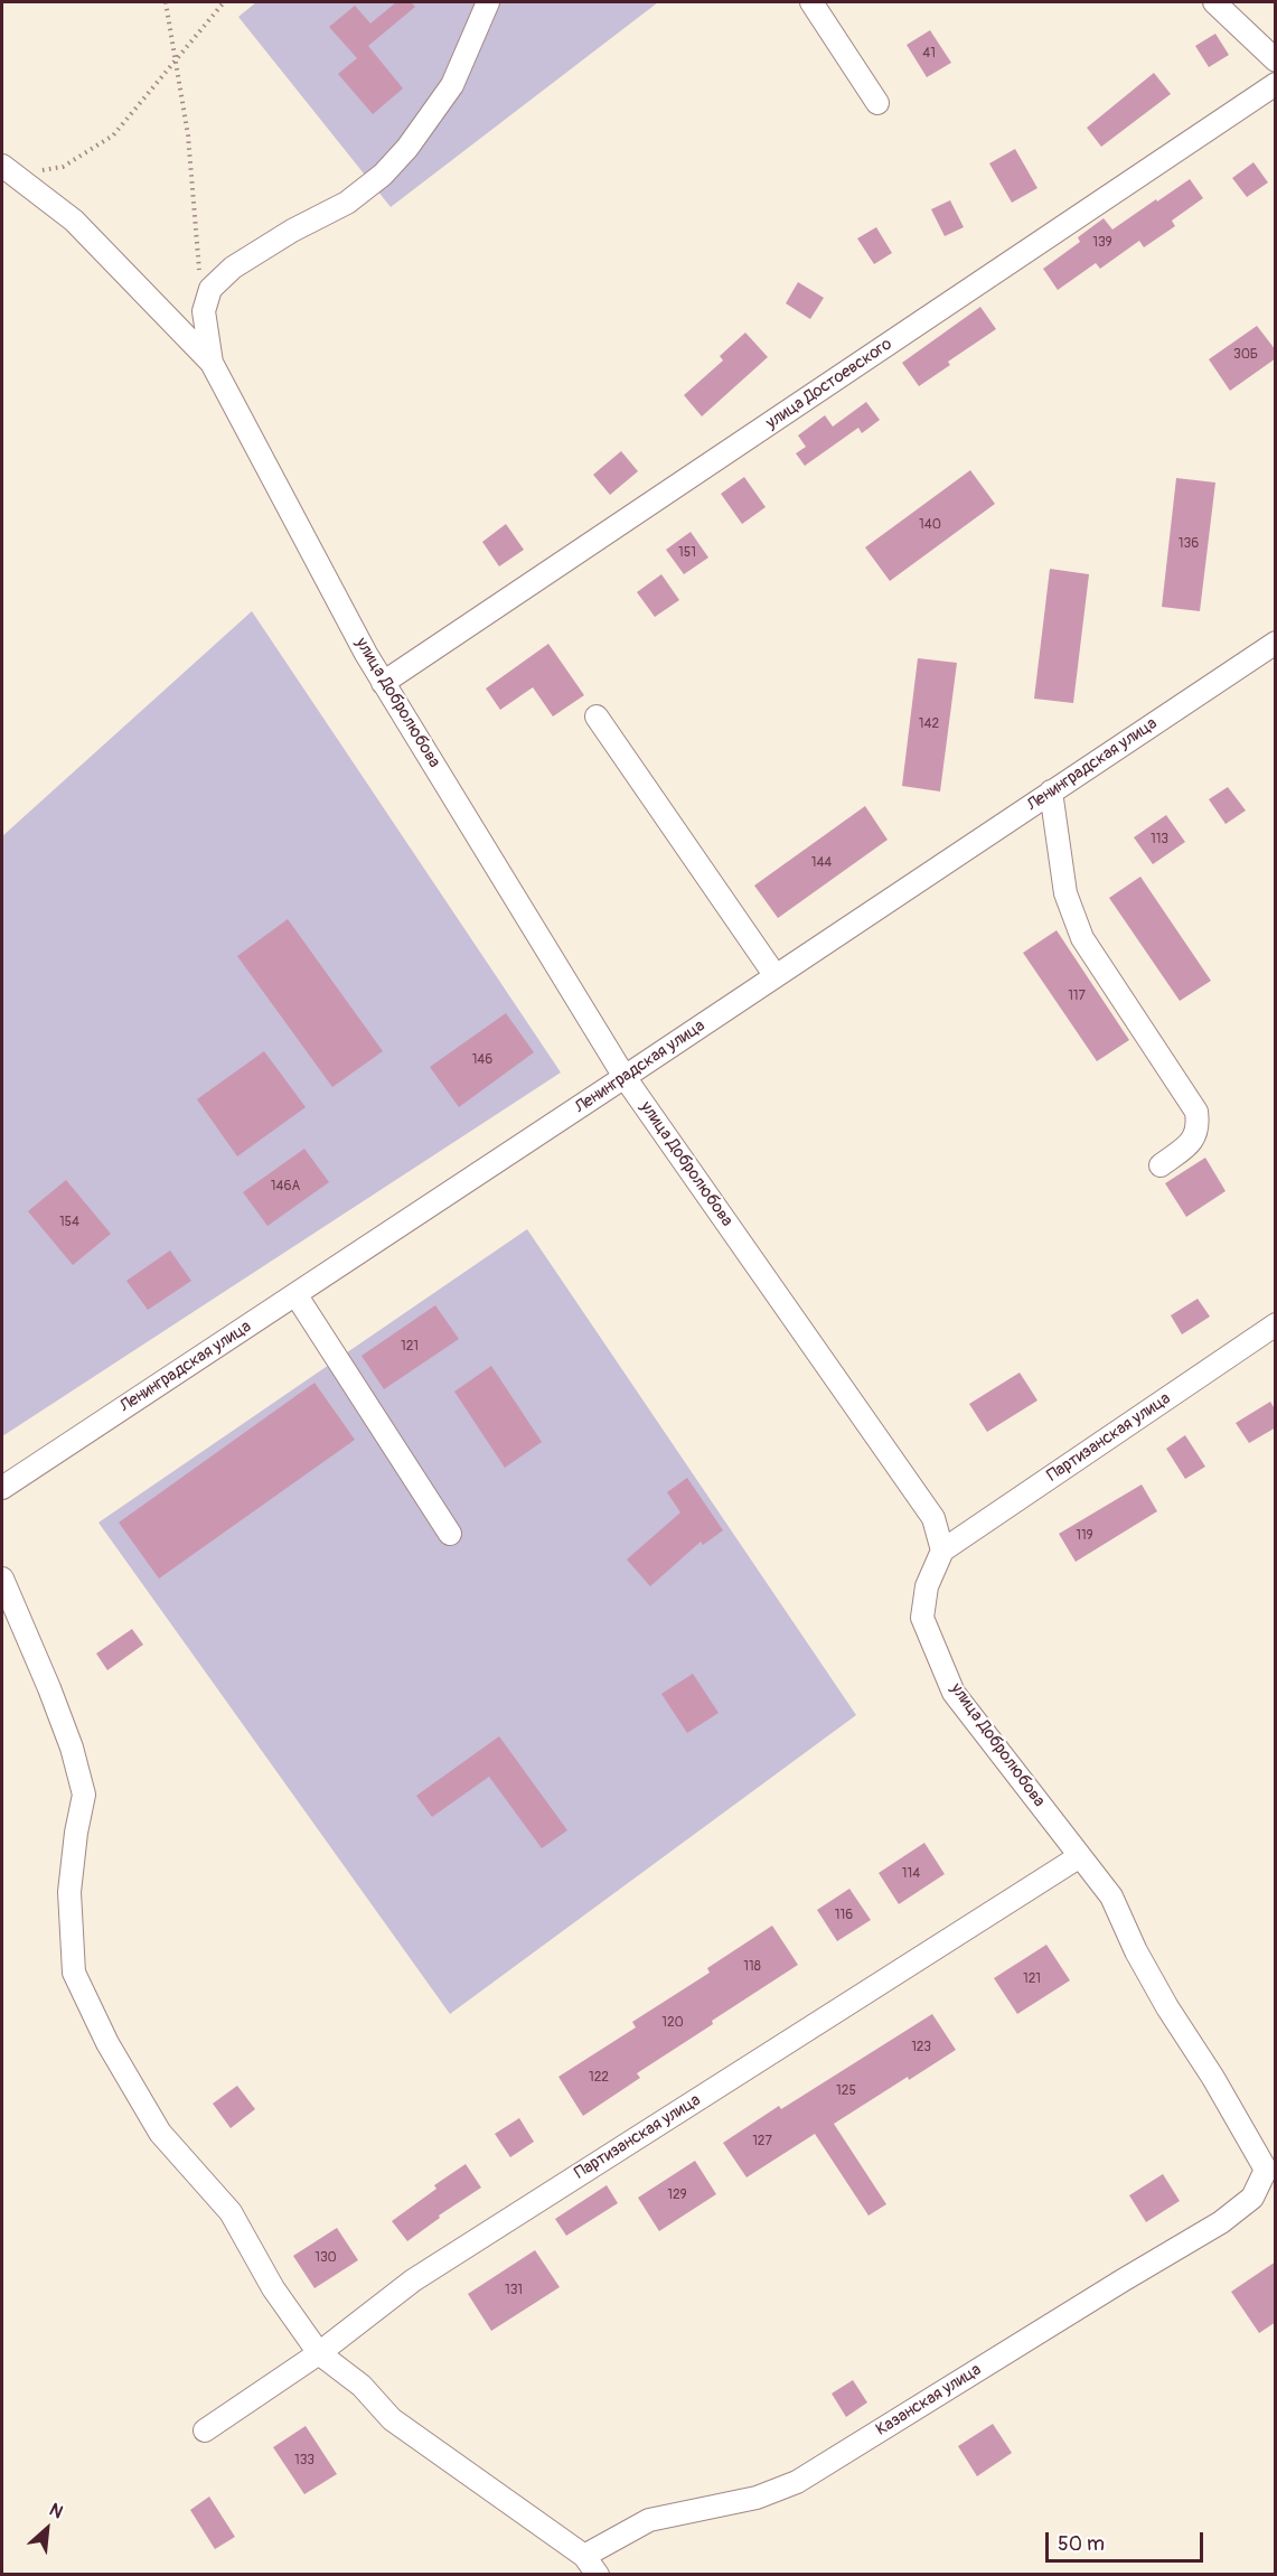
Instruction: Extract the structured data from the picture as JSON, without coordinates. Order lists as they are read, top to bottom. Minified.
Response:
{"streets":{"street":["улица Достоевского","улица Добролюбова","Ленинградская улица","Партизанская улица","Казанская улица"]},"crossings":[["улица Достоевского","улица Добролюбова"],["улица Добролюбова","Ленинградская улица"],["улица Добролюбова","Партизанская улица"],["улица Добролюбова","Казанская улица"]],"house_numbers":["41","139","30Б","140","136","151","142","113","144","117","146","146А","154","121","119","114","116","118","121","120","123","122","125","127","129","130","131","133"],"scale_bar":"50 m","north":"top right"}
